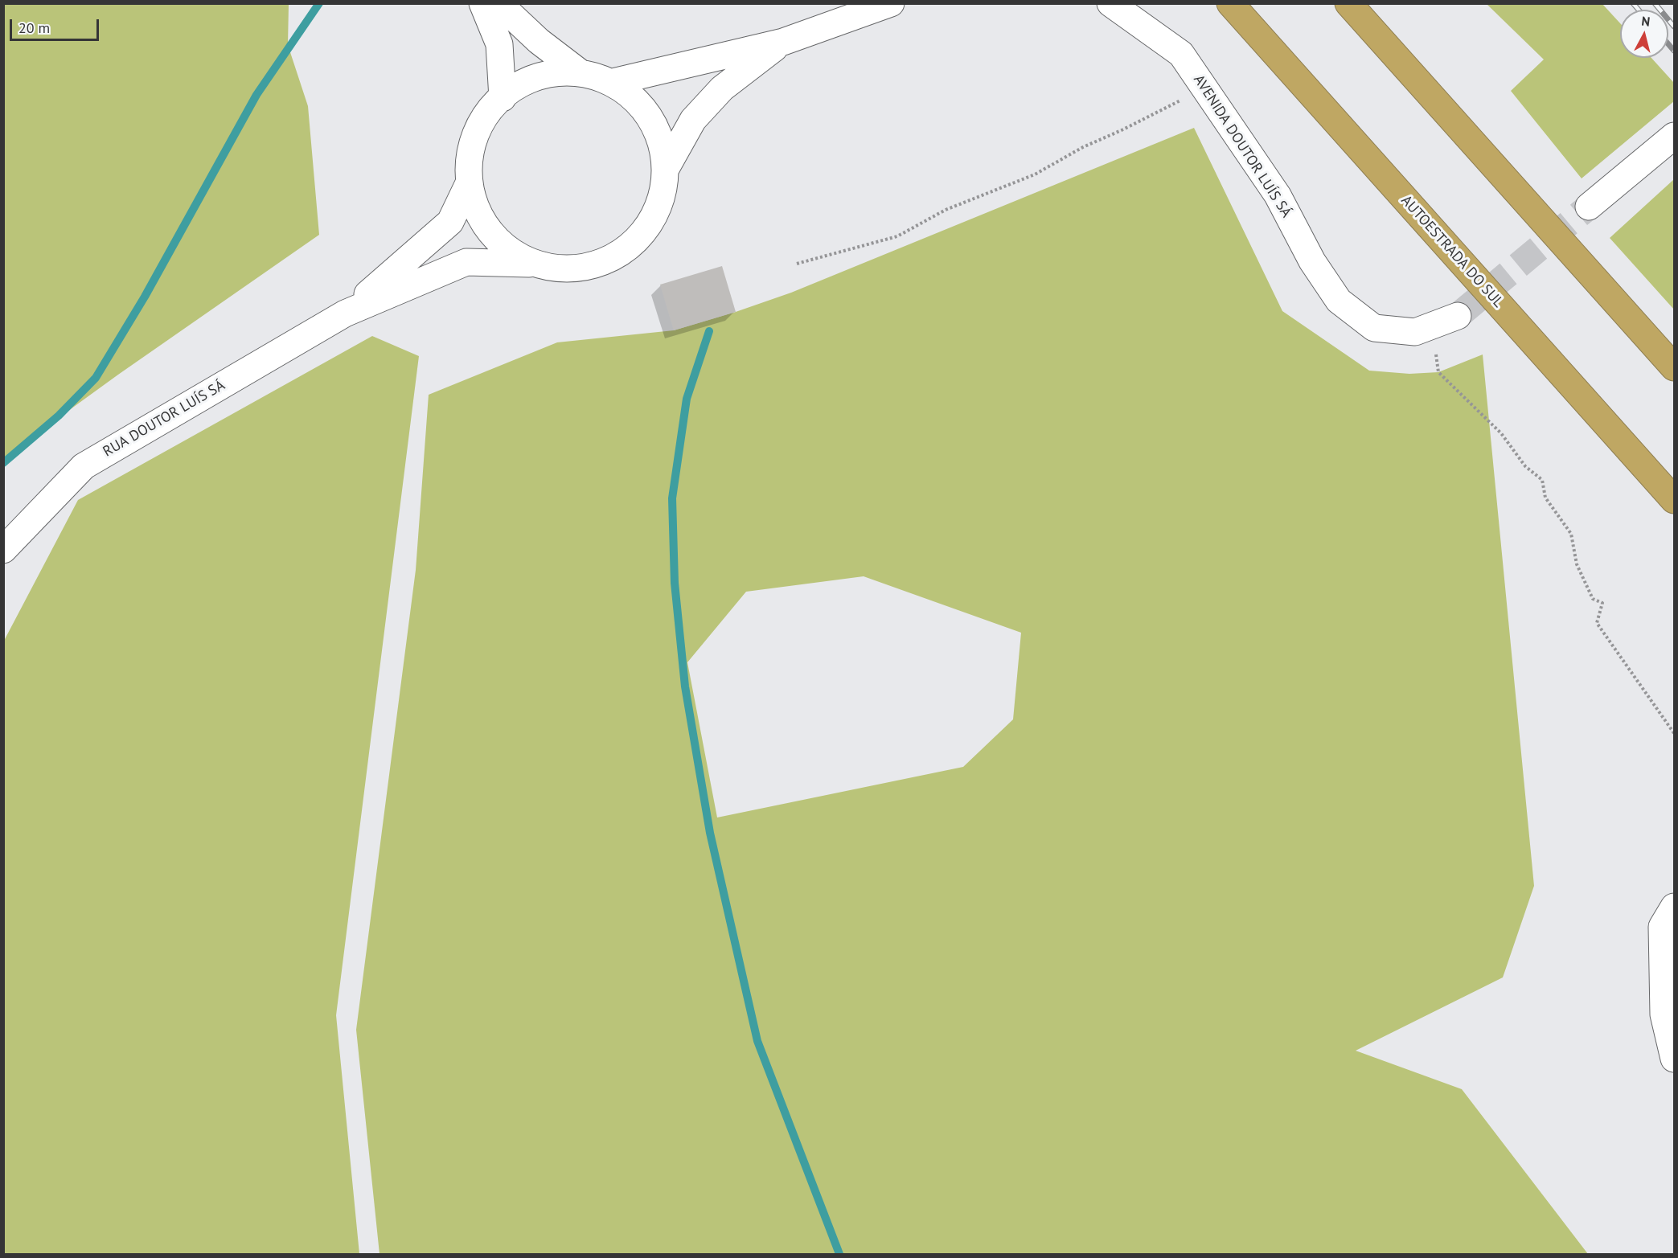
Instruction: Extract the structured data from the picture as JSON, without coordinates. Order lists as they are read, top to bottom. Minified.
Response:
{"streets":{"highway":["AUTOESTRADA DO SUL"],"street":["AVENIDA DOUTOR LUÍS SÁ","RUA DOUTOR LUÍS SÁ"]},"scale_bar":"20 m","north":"top"}
